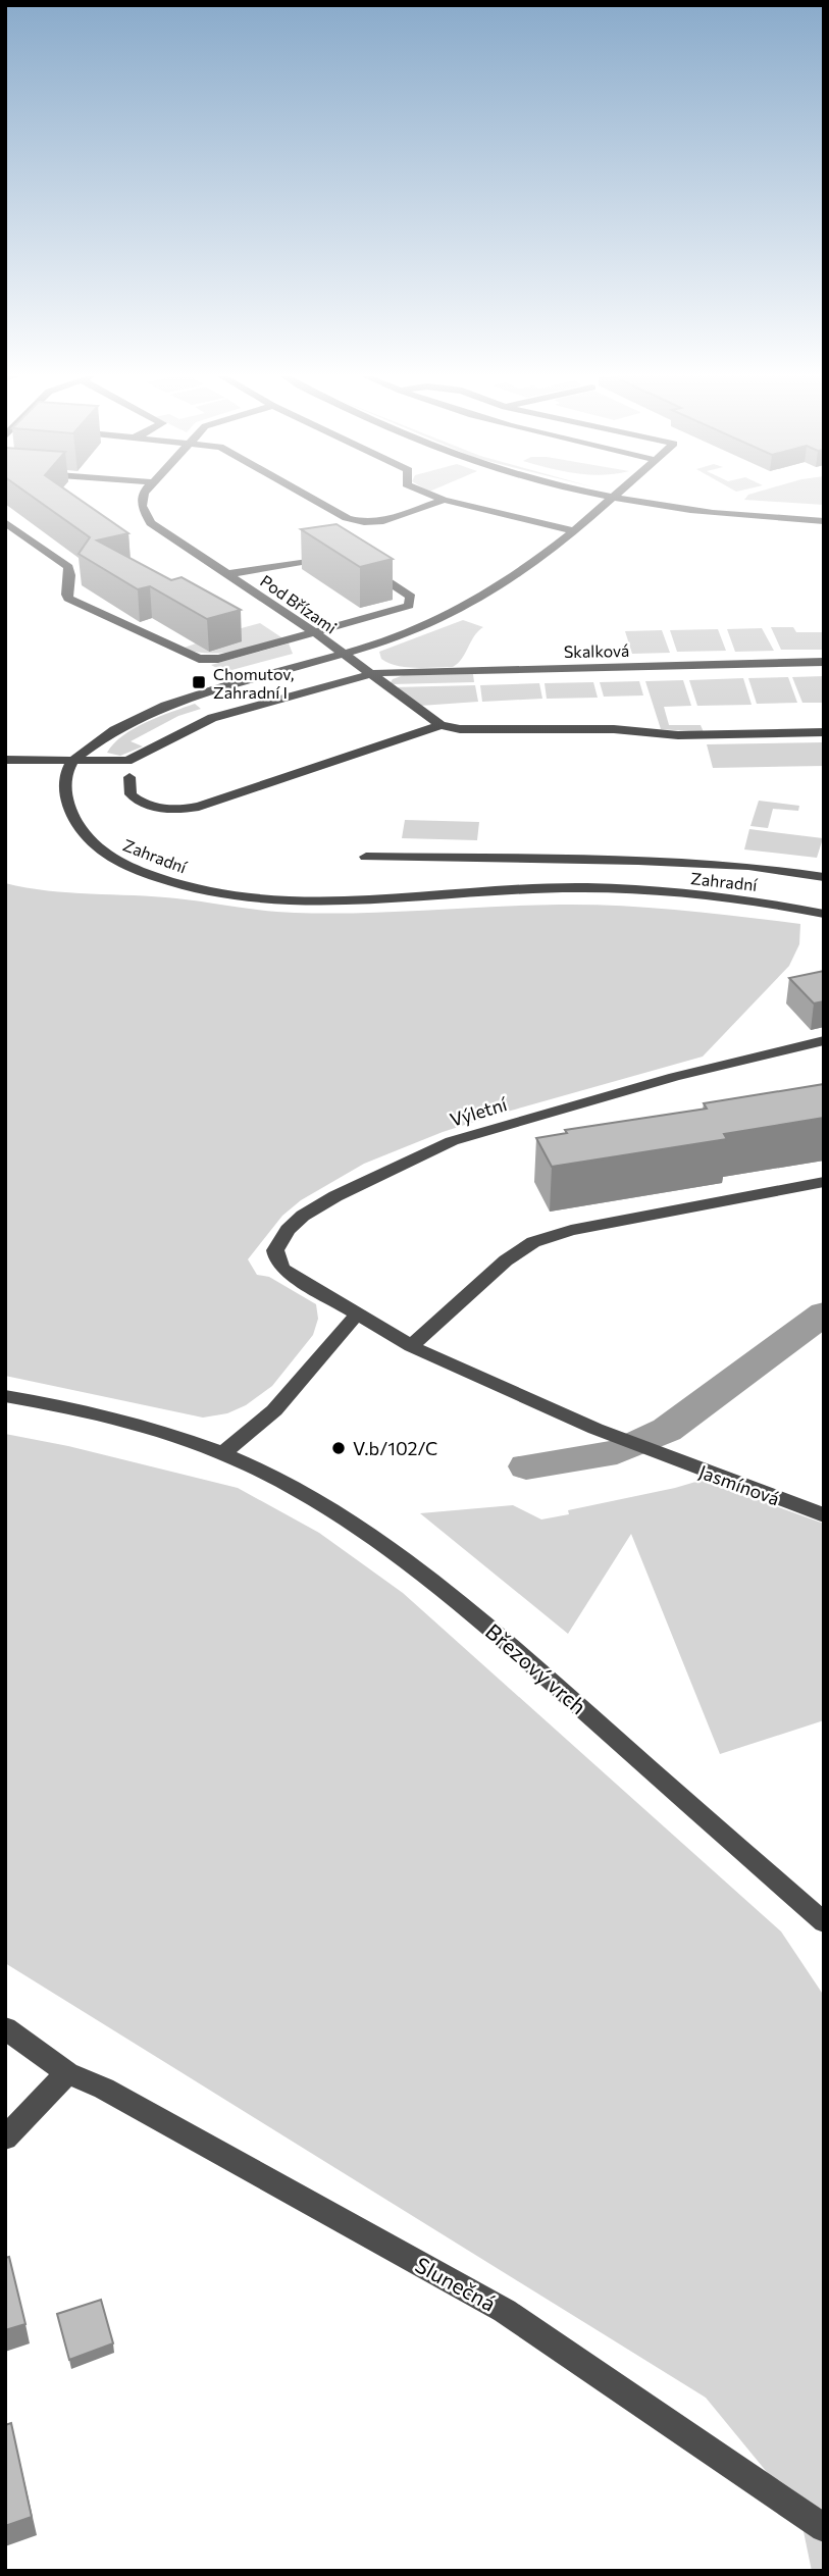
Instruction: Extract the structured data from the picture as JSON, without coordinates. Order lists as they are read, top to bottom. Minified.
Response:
{"streets":{"street":["Pod Břízami","Skalková","Zahradní","Výletní","Jasmínová","Březový vrch","Slunečná"]},"crossings":[["Skalková","Zahradní"],["Výletní","Jasmínová"]],"places":{"transit":["Chomutov, Zahradní I"],"other":["V.b/102/C"]}}
